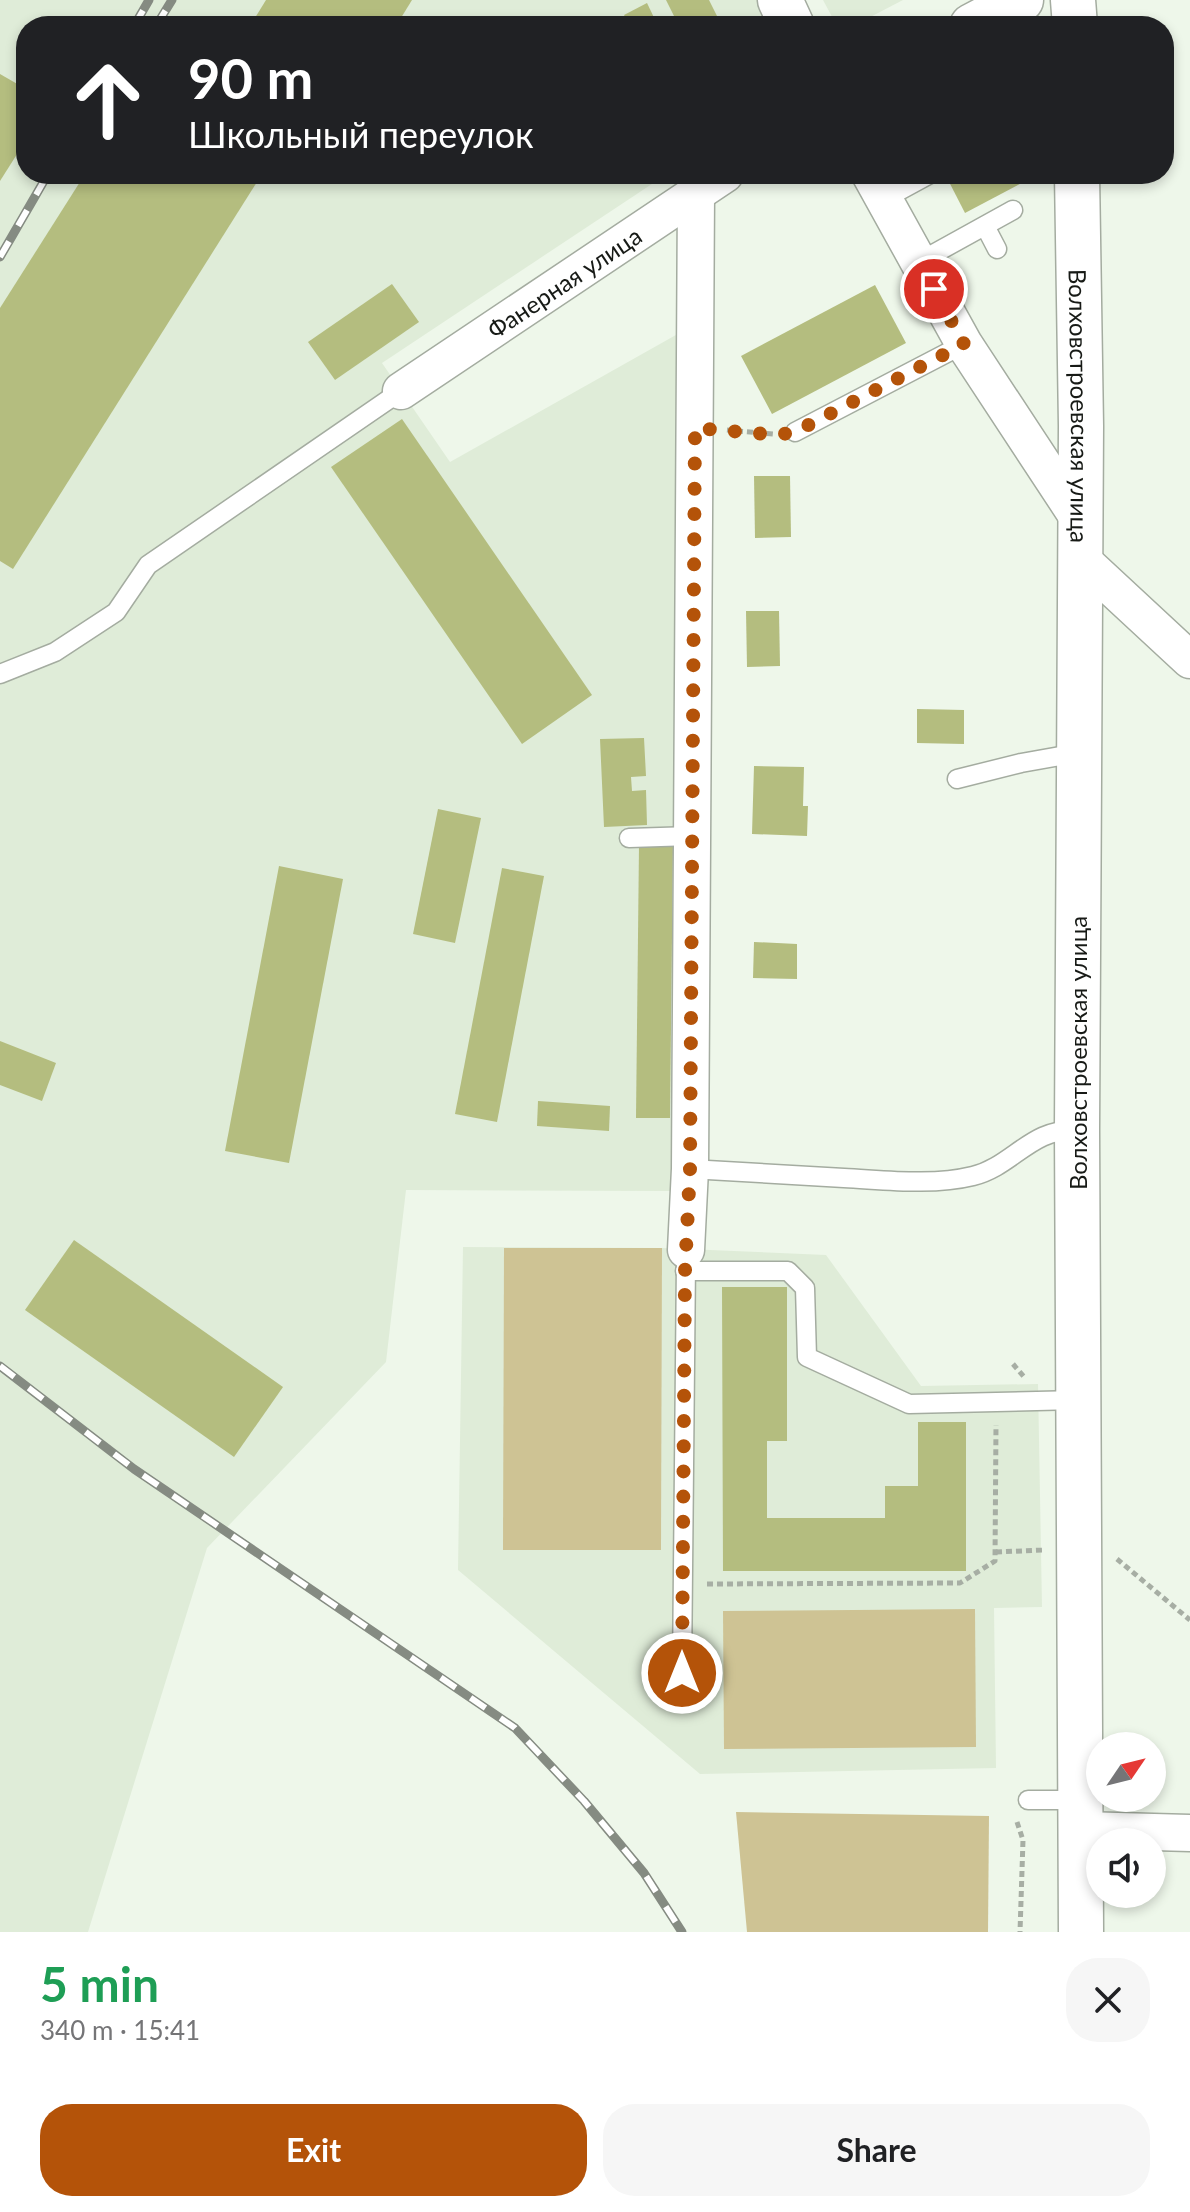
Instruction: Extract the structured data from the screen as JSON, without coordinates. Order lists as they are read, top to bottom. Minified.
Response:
{"streets":{"street":["Фанерная улица","Волховстроевская улица"]},"north":"top right","page":{"turn":["90 m","Школьный переулок"],"heading":["5 min","340 m · 15:41"],"buttons":["Exit","Share"]}}
